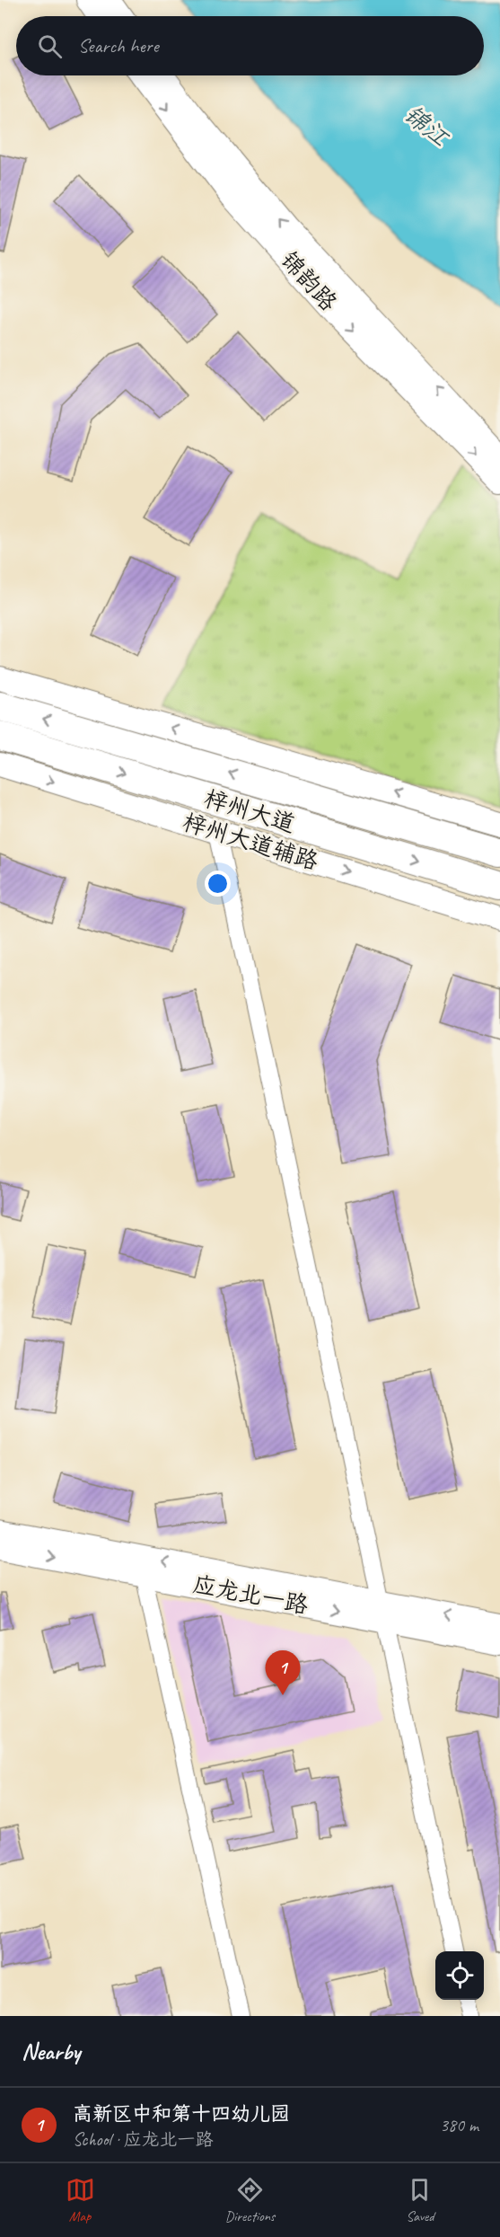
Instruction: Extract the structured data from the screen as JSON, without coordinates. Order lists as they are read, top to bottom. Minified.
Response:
{"streets":{"highway":["梓州大道"],"street":["锦韵路","梓州大道辅路","应龙北一路"]},"water":["锦江"],"page":{"search":"Search here","pins":"1","heading":"Nearby","list":[{"mark":"1","name":"高新区中和第十四幼儿园","note":"School · 应龙北一路","value":"380 m"}],"nav":["Map","Directions","Saved"]}}
